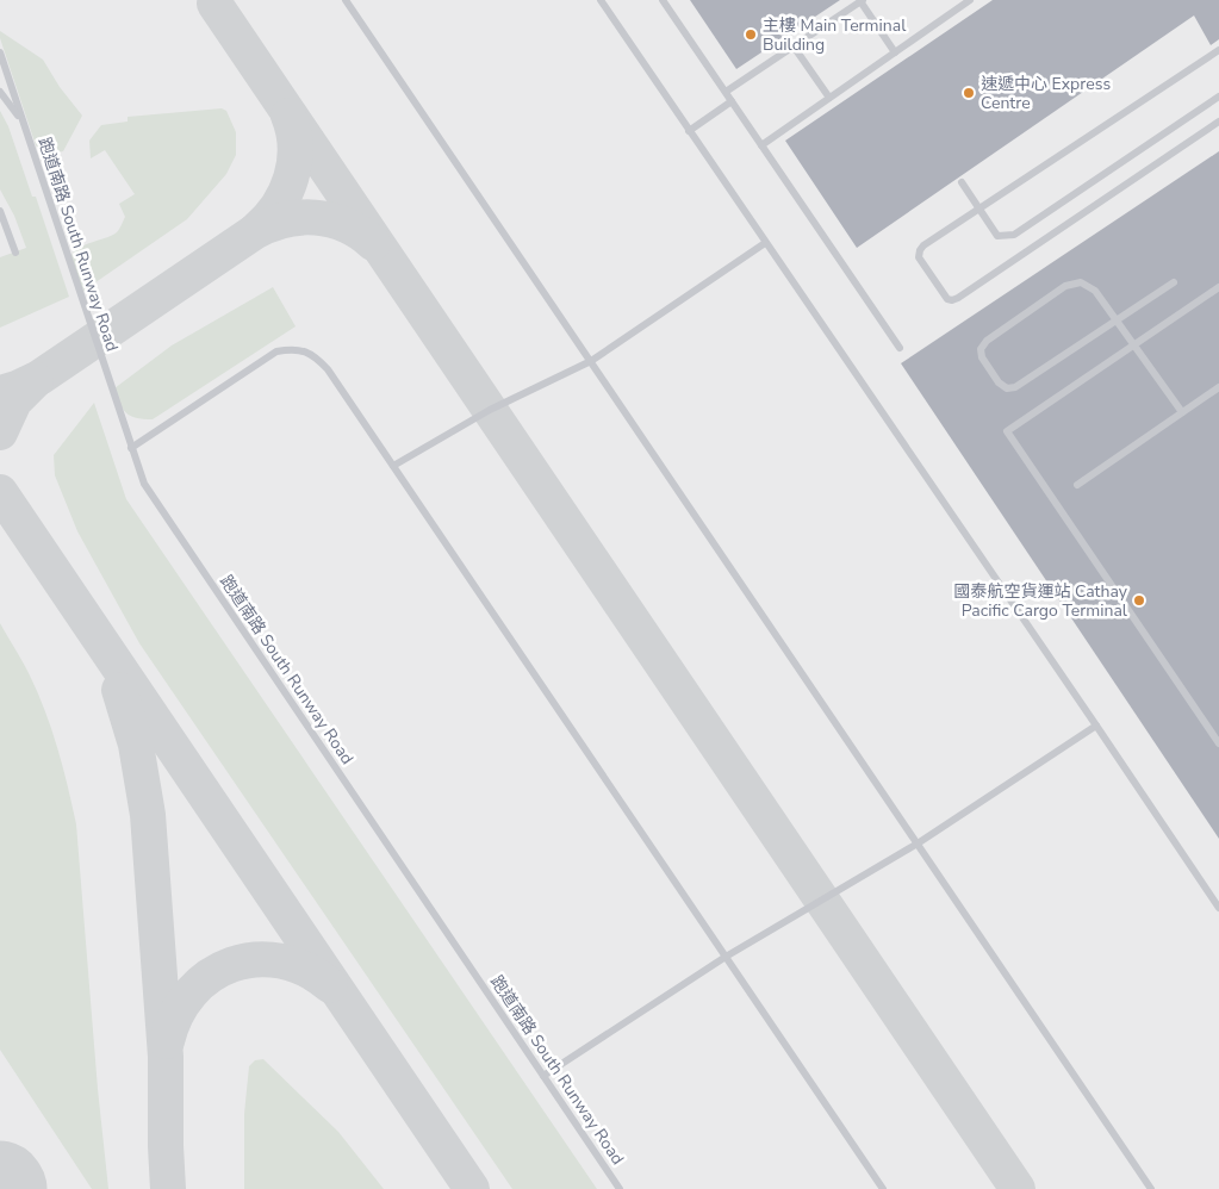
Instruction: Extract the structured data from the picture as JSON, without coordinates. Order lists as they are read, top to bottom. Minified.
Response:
{"streets":{"lane":["跑道南路 South Runway Road"]},"places":["主樓 Main Terminal Building","速遞中心 Express Centre","國泰航空貨運站 Cathay Pacific Cargo Terminal"]}
